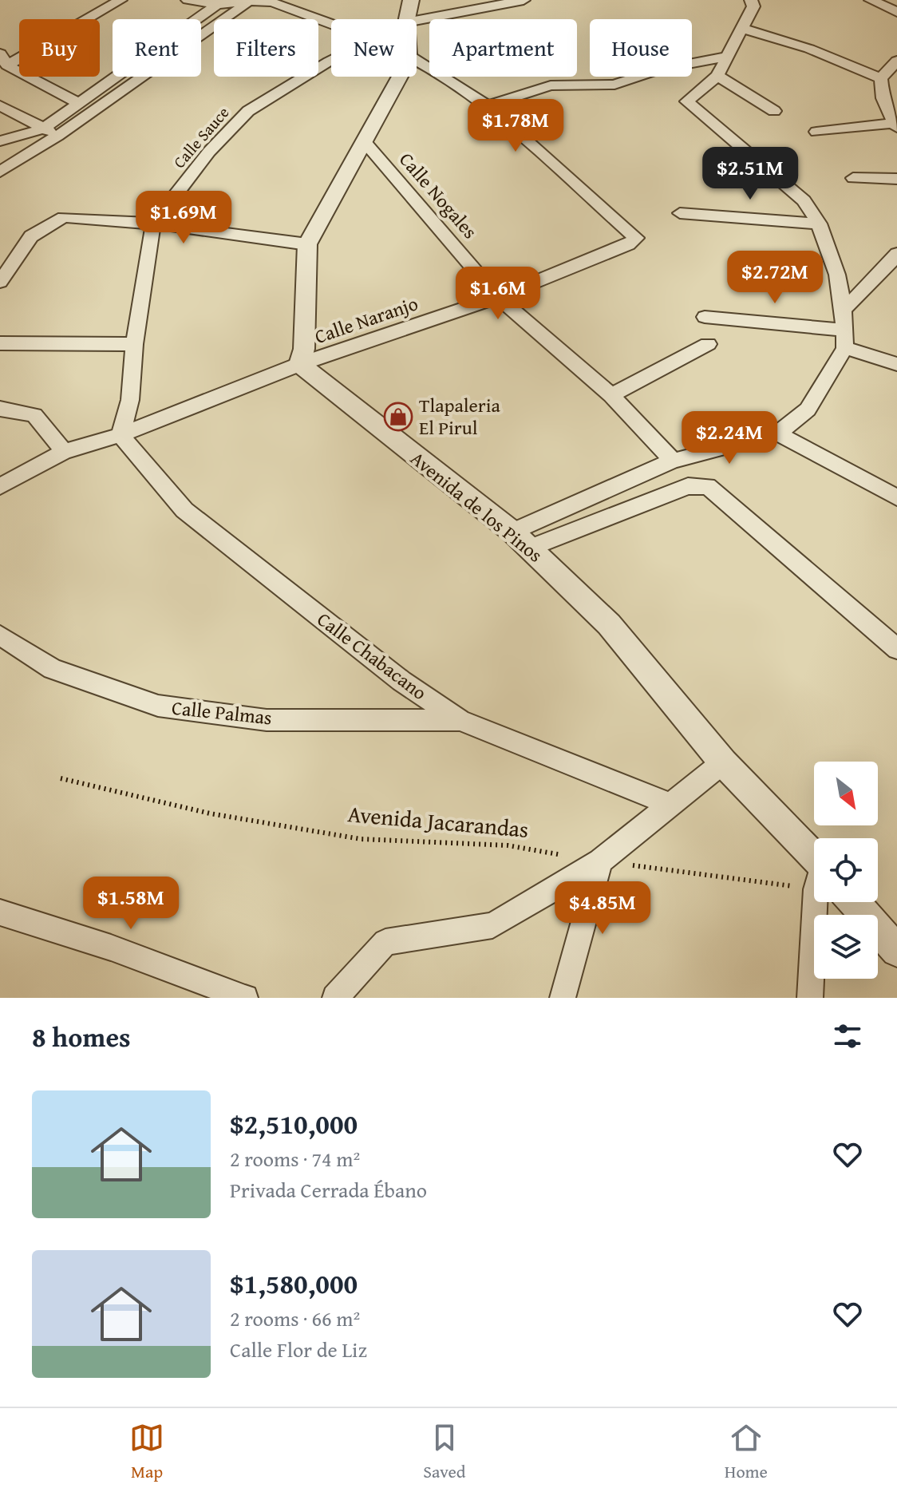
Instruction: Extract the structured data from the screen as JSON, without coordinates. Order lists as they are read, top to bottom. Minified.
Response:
{"streets":{"street":["Calle Sauce","Calle Nogales","Calle Naranjo","Avenida de los Pinos","Calle Chabacano","Calle Palmas"],"path":["Avenida Jacarandas"]},"crossings":[["Calle Sauce","Calle Naranjo"],["Calle Sauce","Calle Chabacano"],["Calle Nogales","Calle Naranjo"],["Calle Naranjo","Avenida de los Pinos"],["Calle Naranjo","Calle Chabacano"],["Calle Chabacano","Calle Palmas"]],"places":{"shop":["Tlapaleria El Pirul"]},"north":"bottom right","page":{"chip":["Buy","Rent","Filters","New","Apartment","House"],"price":["$1.78M","$2.51M","$1.69M","$2.72M","$1.6M","$2.24M","$1.58M","$4.85M"],"heading":"8 homes","list":[{"name":"$2,510,000","note":"2 rooms · 74 m² · Privada Cerrada Ébano"},{"name":"$1,580,000","note":"2 rooms · 66 m² · Calle Flor de Liz"}],"tabs":["Map","Saved","Home"]}}
